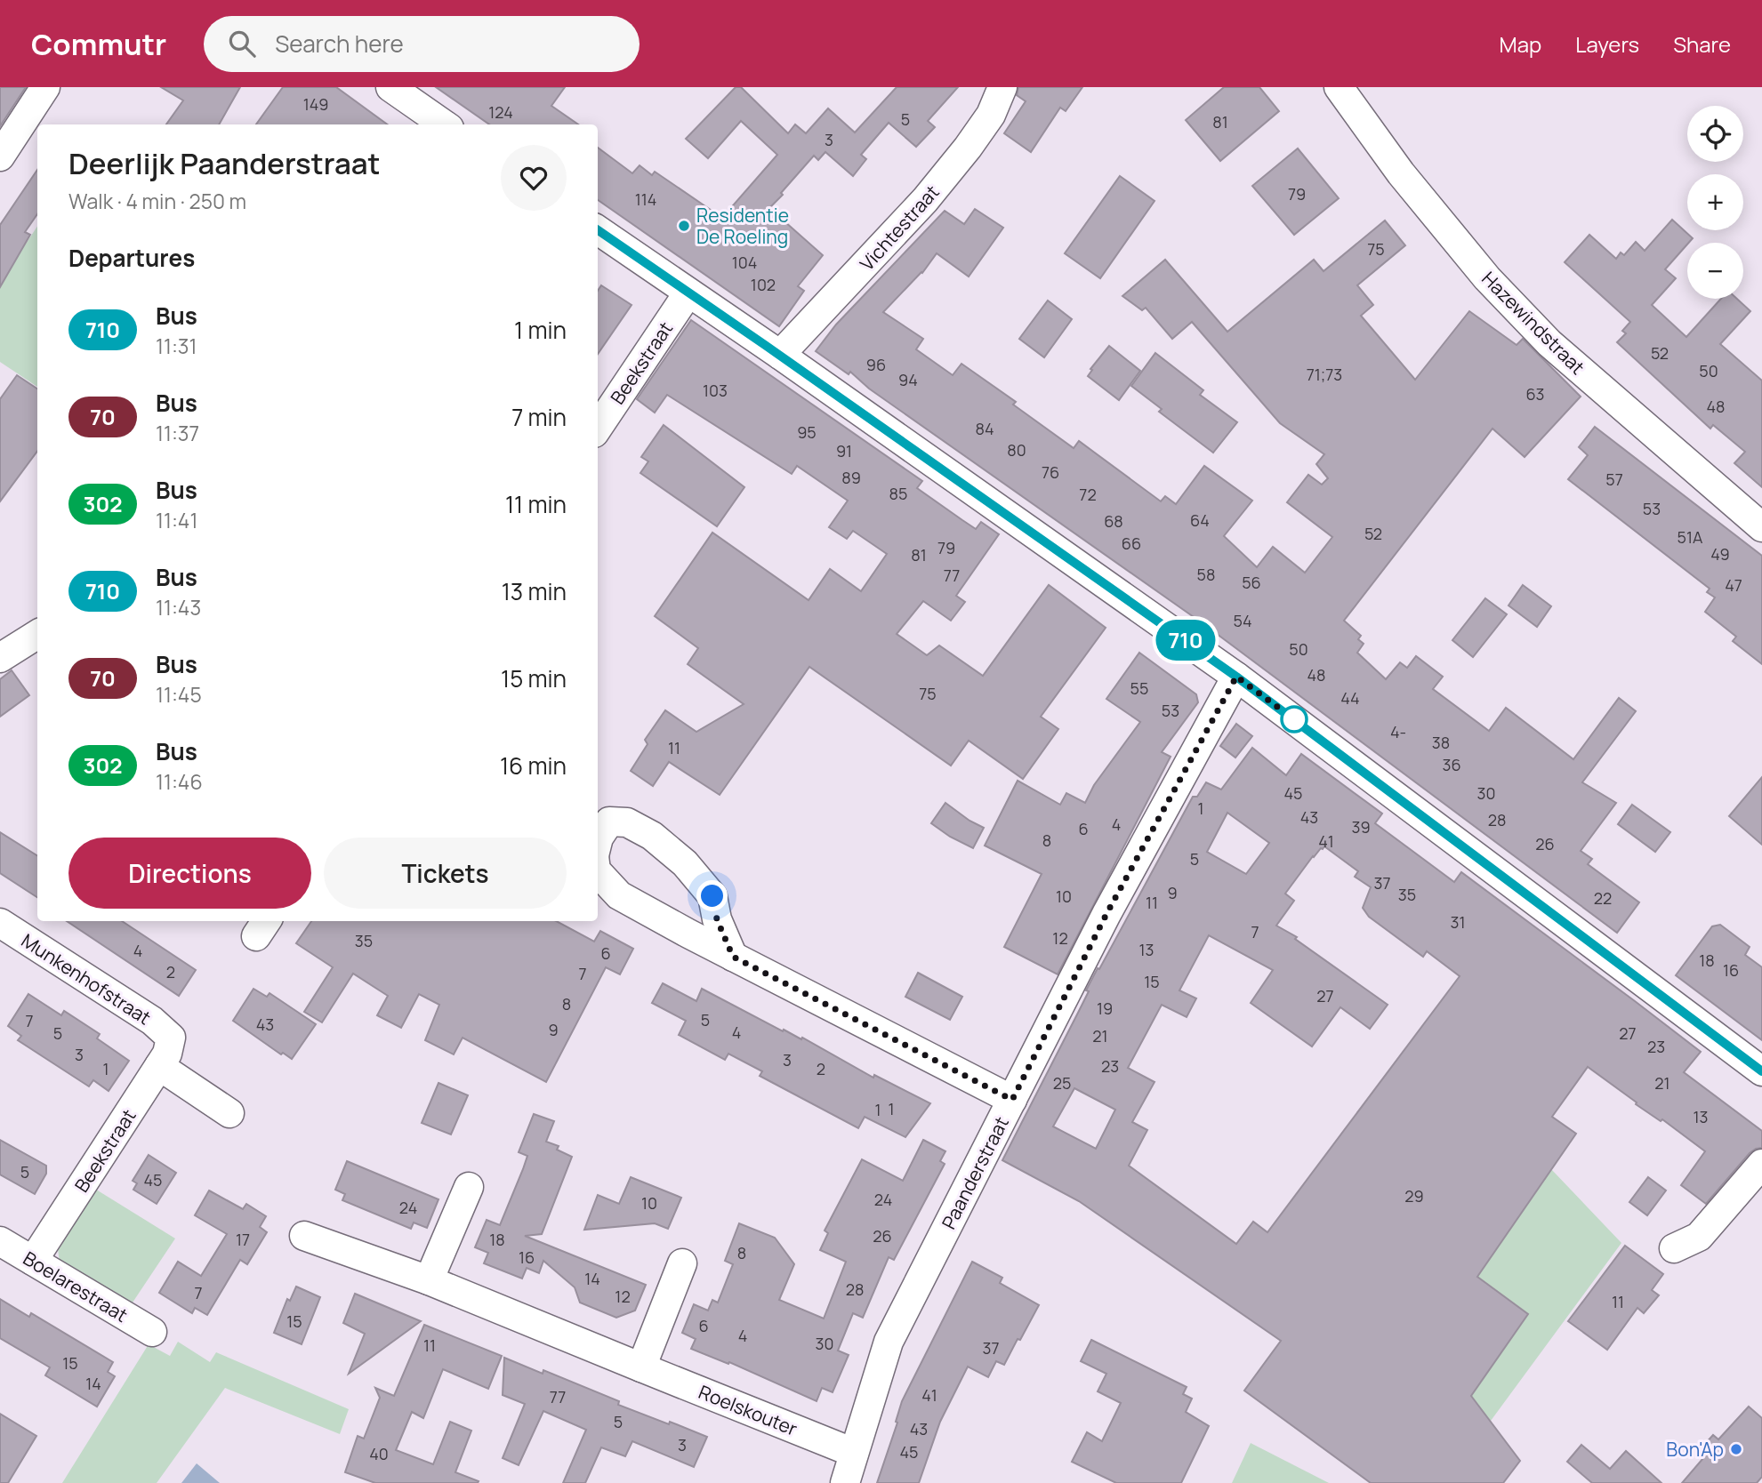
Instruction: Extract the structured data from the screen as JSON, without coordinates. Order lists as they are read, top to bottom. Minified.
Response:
{"streets":{"street":["Vichtestraat","Hazewindstraat","Beekstraat","Munkenhofstraat","Paanderstraat","Boelarestraat","Roelskouter"]},"crossings":[["Beekstraat","Munkenhofstraat"],["Beekstraat","Boelarestraat"],["Paanderstraat","Roelskouter"]],"places":["Residentie De Roeling","Bon'Ap"],"lines":["bus line 710"],"house_numbers":["149","124","5","81","3","79","114","75","104","102","52","96","50","71;73","94","103","63","48","84","95","80","91","76","89","57","85","72","53","64","68","52","51A","66","79","49","81","58","77","56","47","54","50","48","55","75","44","53","4-","38","11","36","45","30","1","43","28","4","39","6","8","41","26","5","37","9","35","10","22","11","31","7","12","35","13","4","6","18","16","2","7","15","27","8","19","5","7","43","9","4","5","27","21","23","3","3","23","1","2","25","21","1","1","13","5","45","29","24","10","24","26","17","18","8","16","14","28","7","12","11","15","6","4","30","11","37","15","14","41","77","5","43","3","45","40"],"page":{"header":"Commutr","search":"Search here","nav":["Map","Layers","Share"],"on_map":"710","map_buttons":["+","−"],"heading":[["Deerlijk Paanderstraat","Walk · 4 min · 250 m"],"Departures"],"list":[{"mark":"710","name":"Bus","note":"11:31","value":"1 min"},{"mark":"70","name":"Bus","note":"11:37","value":"7 min"},{"mark":"302","name":"Bus","note":"11:41","value":"11 min"},{"mark":"710","name":"Bus","note":"11:43","value":"13 min"},{"mark":"70","name":"Bus","note":"11:45","value":"15 min"},{"mark":"302","name":"Bus","note":"11:46","value":"16 min"}],"buttons":["Directions","Tickets"]}}
